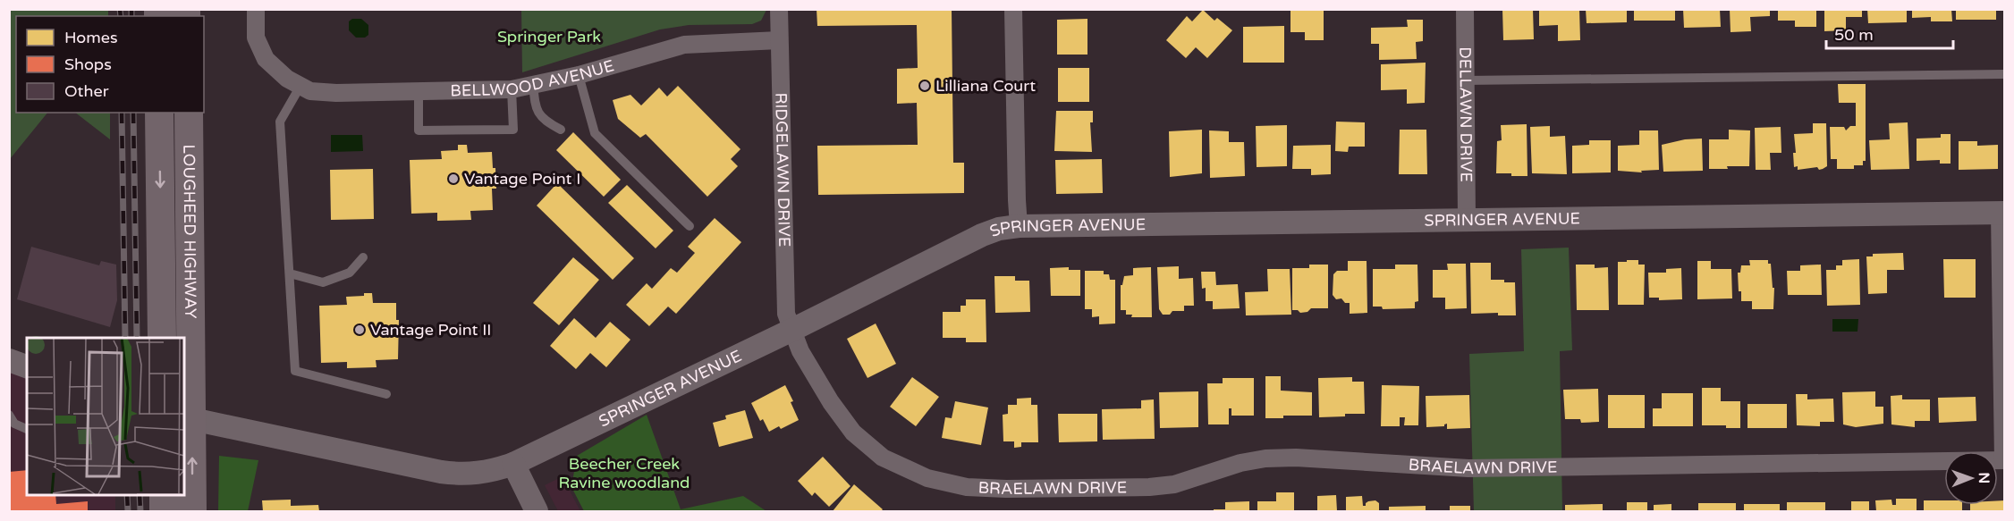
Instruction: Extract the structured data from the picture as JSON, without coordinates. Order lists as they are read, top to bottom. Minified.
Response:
{"streets":{"main road":["LOUGHEED HIGHWAY"],"street":["BELLWOOD AVENUE","DELLAWN DRIVE","RIDGELAWN DRIVE","SPRINGER AVENUE","BRAELAWN DRIVE"]},"crossings":[["BELLWOOD AVENUE","RIDGELAWN DRIVE"],["DELLAWN DRIVE","SPRINGER AVENUE"],["RIDGELAWN DRIVE","SPRINGER AVENUE"],["RIDGELAWN DRIVE","BRAELAWN DRIVE"],["SPRINGER AVENUE","LOUGHEED HIGHWAY"],["SPRINGER AVENUE","BRAELAWN DRIVE"]],"parks":["Springer Park","Beecher Creek Ravine woodland"],"places":["Lilliana Court","Vantage Point I","Vantage Point II"],"legend":["Homes","Shops","Other"],"scale_bar":"50 m","north":"right"}
